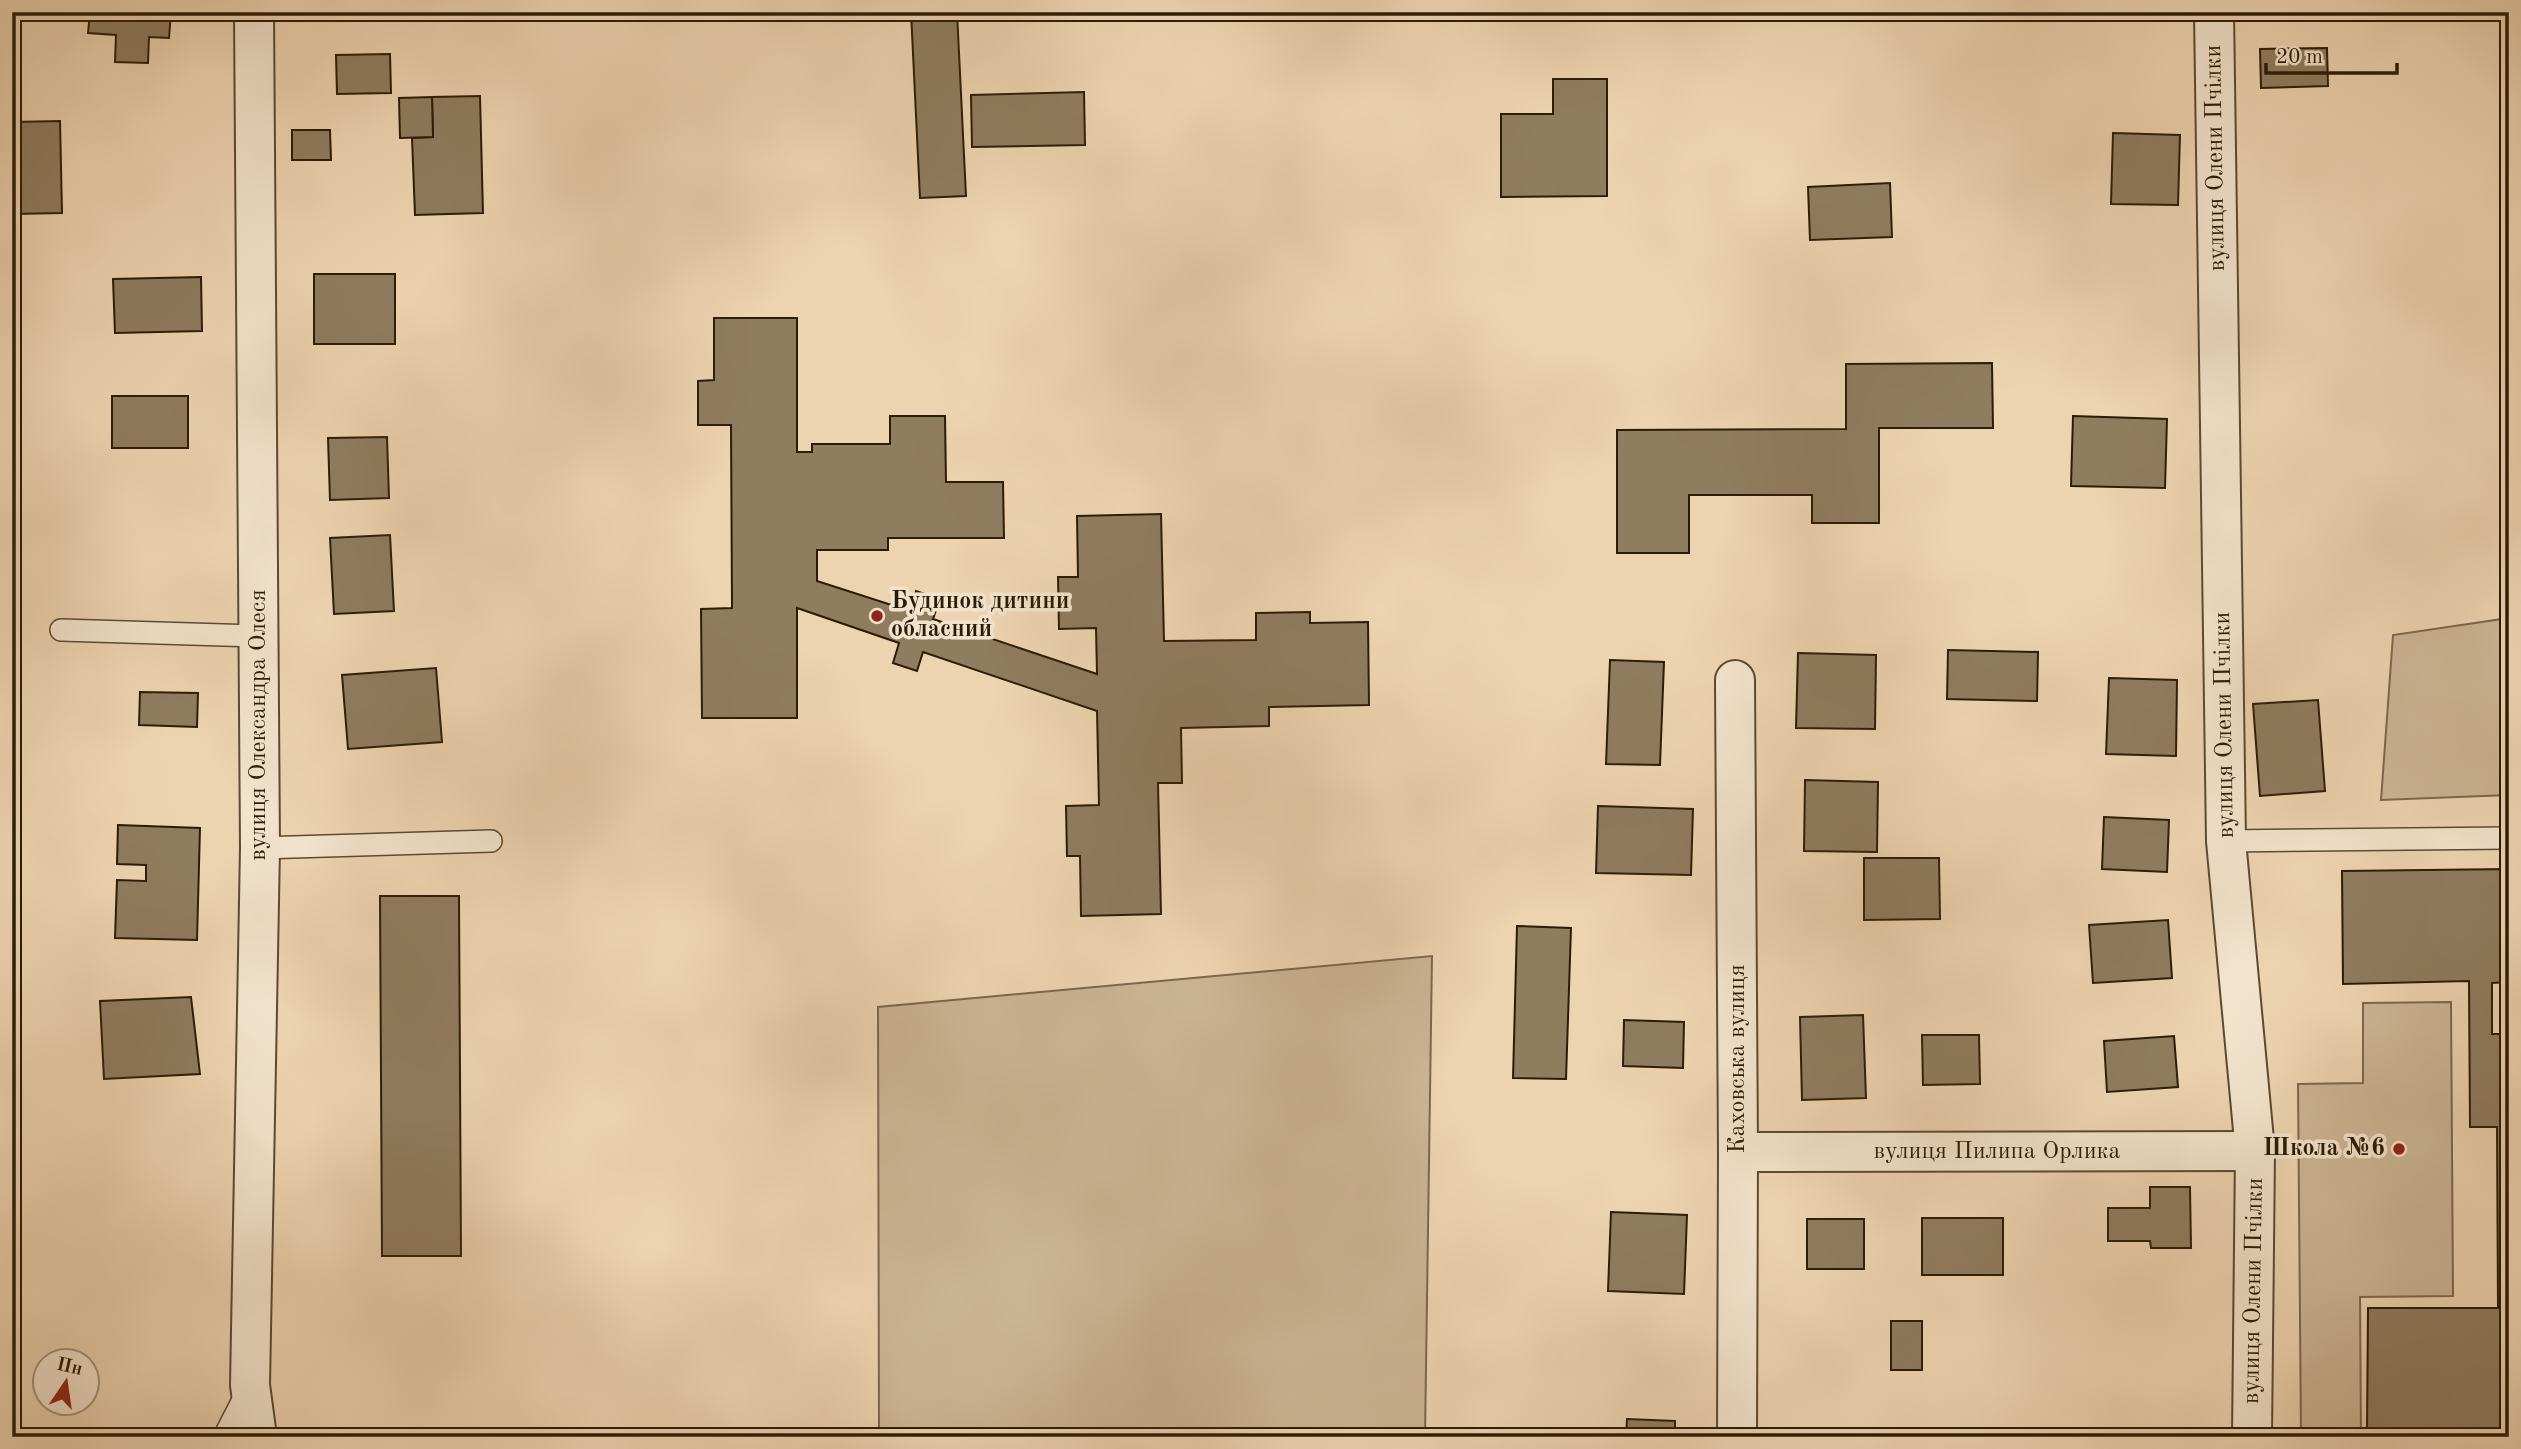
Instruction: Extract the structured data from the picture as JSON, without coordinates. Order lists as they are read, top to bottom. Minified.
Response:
{"streets":{"street":["вулиця Олени Пчілки","вулиця Олександра Олеся","Каховська вулиця","вулиця Пилипа Орлика"]},"crossings":[["вулиця Олени Пчілки","вулиця Пилипа Орлика"],["Каховська вулиця","вулиця Пилипа Орлика"]],"places":["Будинок дитини обласний","Школа №6"],"scale_bar":"20 m","north":"top"}
